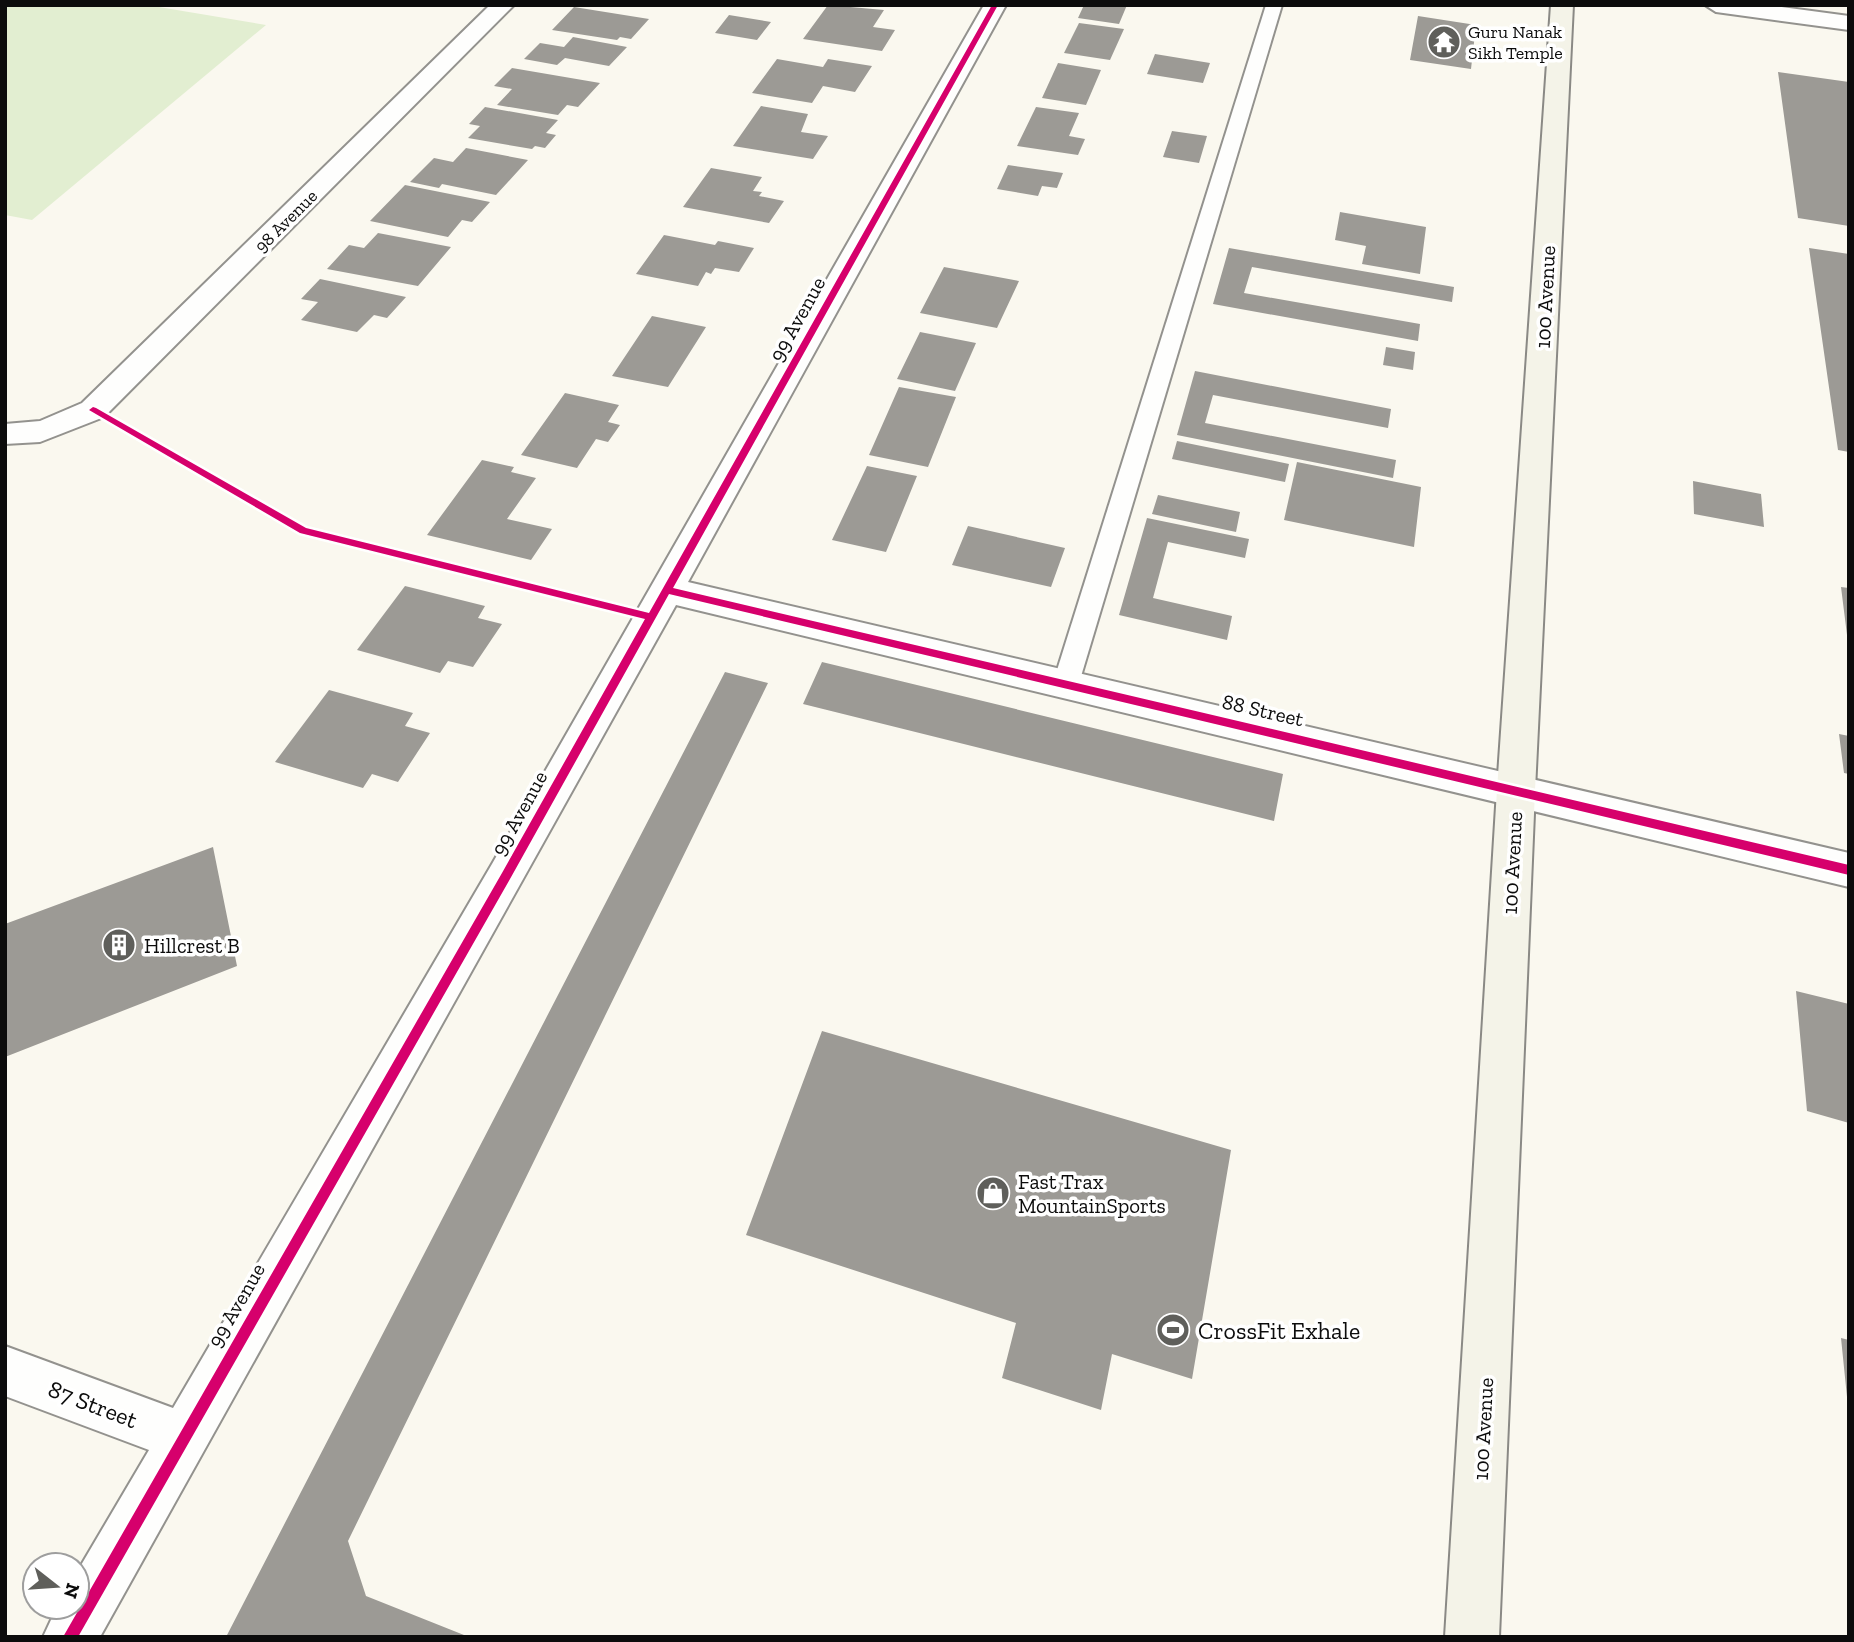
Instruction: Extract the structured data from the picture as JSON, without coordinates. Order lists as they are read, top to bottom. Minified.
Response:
{"streets":{"main road":["100 Avenue"],"street":["98 Avenue","99 Avenue","88 Street","87 Street"]},"crossings":[["100 Avenue","88 Street"],["99 Avenue","88 Street"],["99 Avenue","87 Street"]],"places":{"temple":["Guru Nanak Sikh Temple"],"building":["Hillcrest B"],"shop":["Fast Trax MountainSports"],"sports":["CrossFit Exhale"]},"north":"right"}
